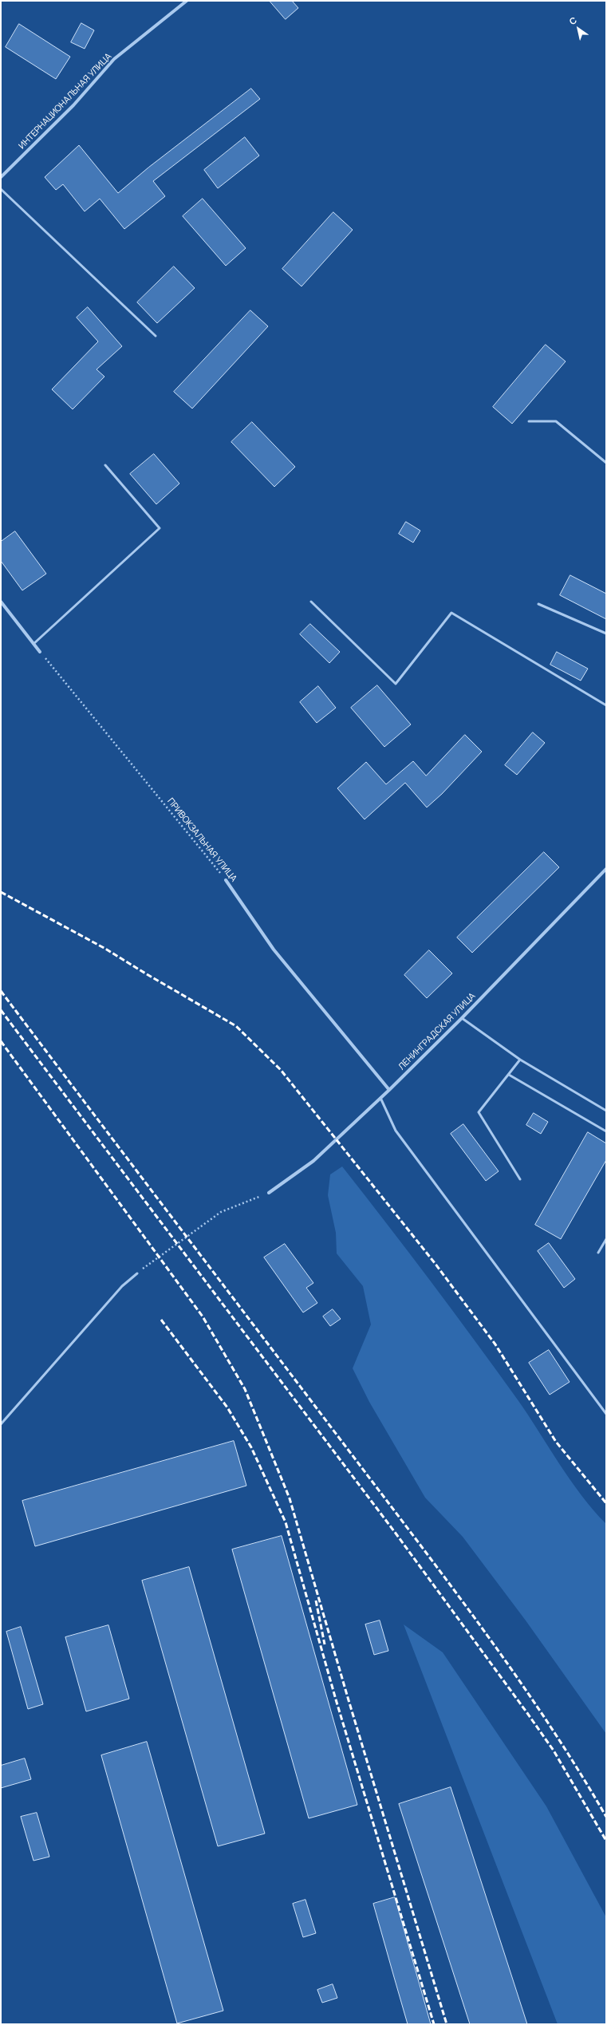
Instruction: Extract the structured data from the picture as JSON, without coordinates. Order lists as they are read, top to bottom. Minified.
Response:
{"streets":{"street":["ИНТЕРНАЦИОНАЛЬНАЯ УЛИЦА","ПРИВОКЗАЛЬНАЯ УЛИЦА","ЛЕНИНГРАДСКАЯ УЛИЦА"]},"crossings":[["ПРИВОКЗАЛЬНАЯ УЛИЦА","ЛЕНИНГРАДСКАЯ УЛИЦА"]],"north":"top left"}
